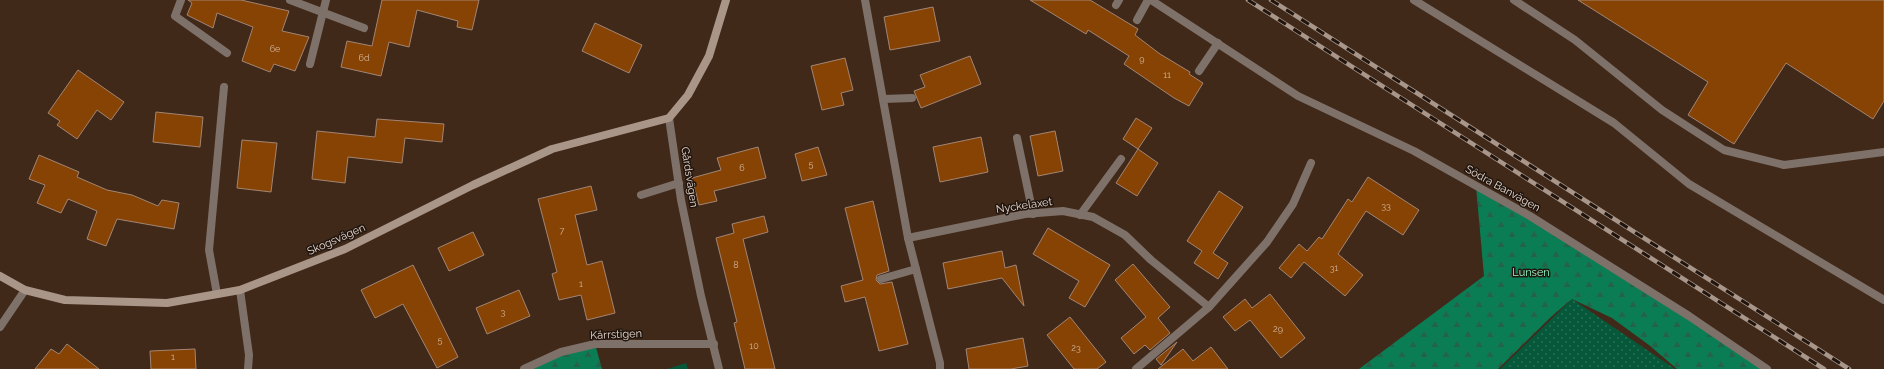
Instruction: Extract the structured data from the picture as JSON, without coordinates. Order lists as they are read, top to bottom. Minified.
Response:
{"streets":{"street":["Gårdsvägen","Södra Banvägen","Nyckelaxet","Skogsvägen","Kärrstigen"]},"crossings":[["Gårdsvägen","Skogsvägen"],["Gårdsvägen","Kärrstigen"]],"parks":["Lunsen"],"house_numbers":["6e","6d","9","11","5","6","33","7","8","31","1","3","29","5","10","23","1"]}
